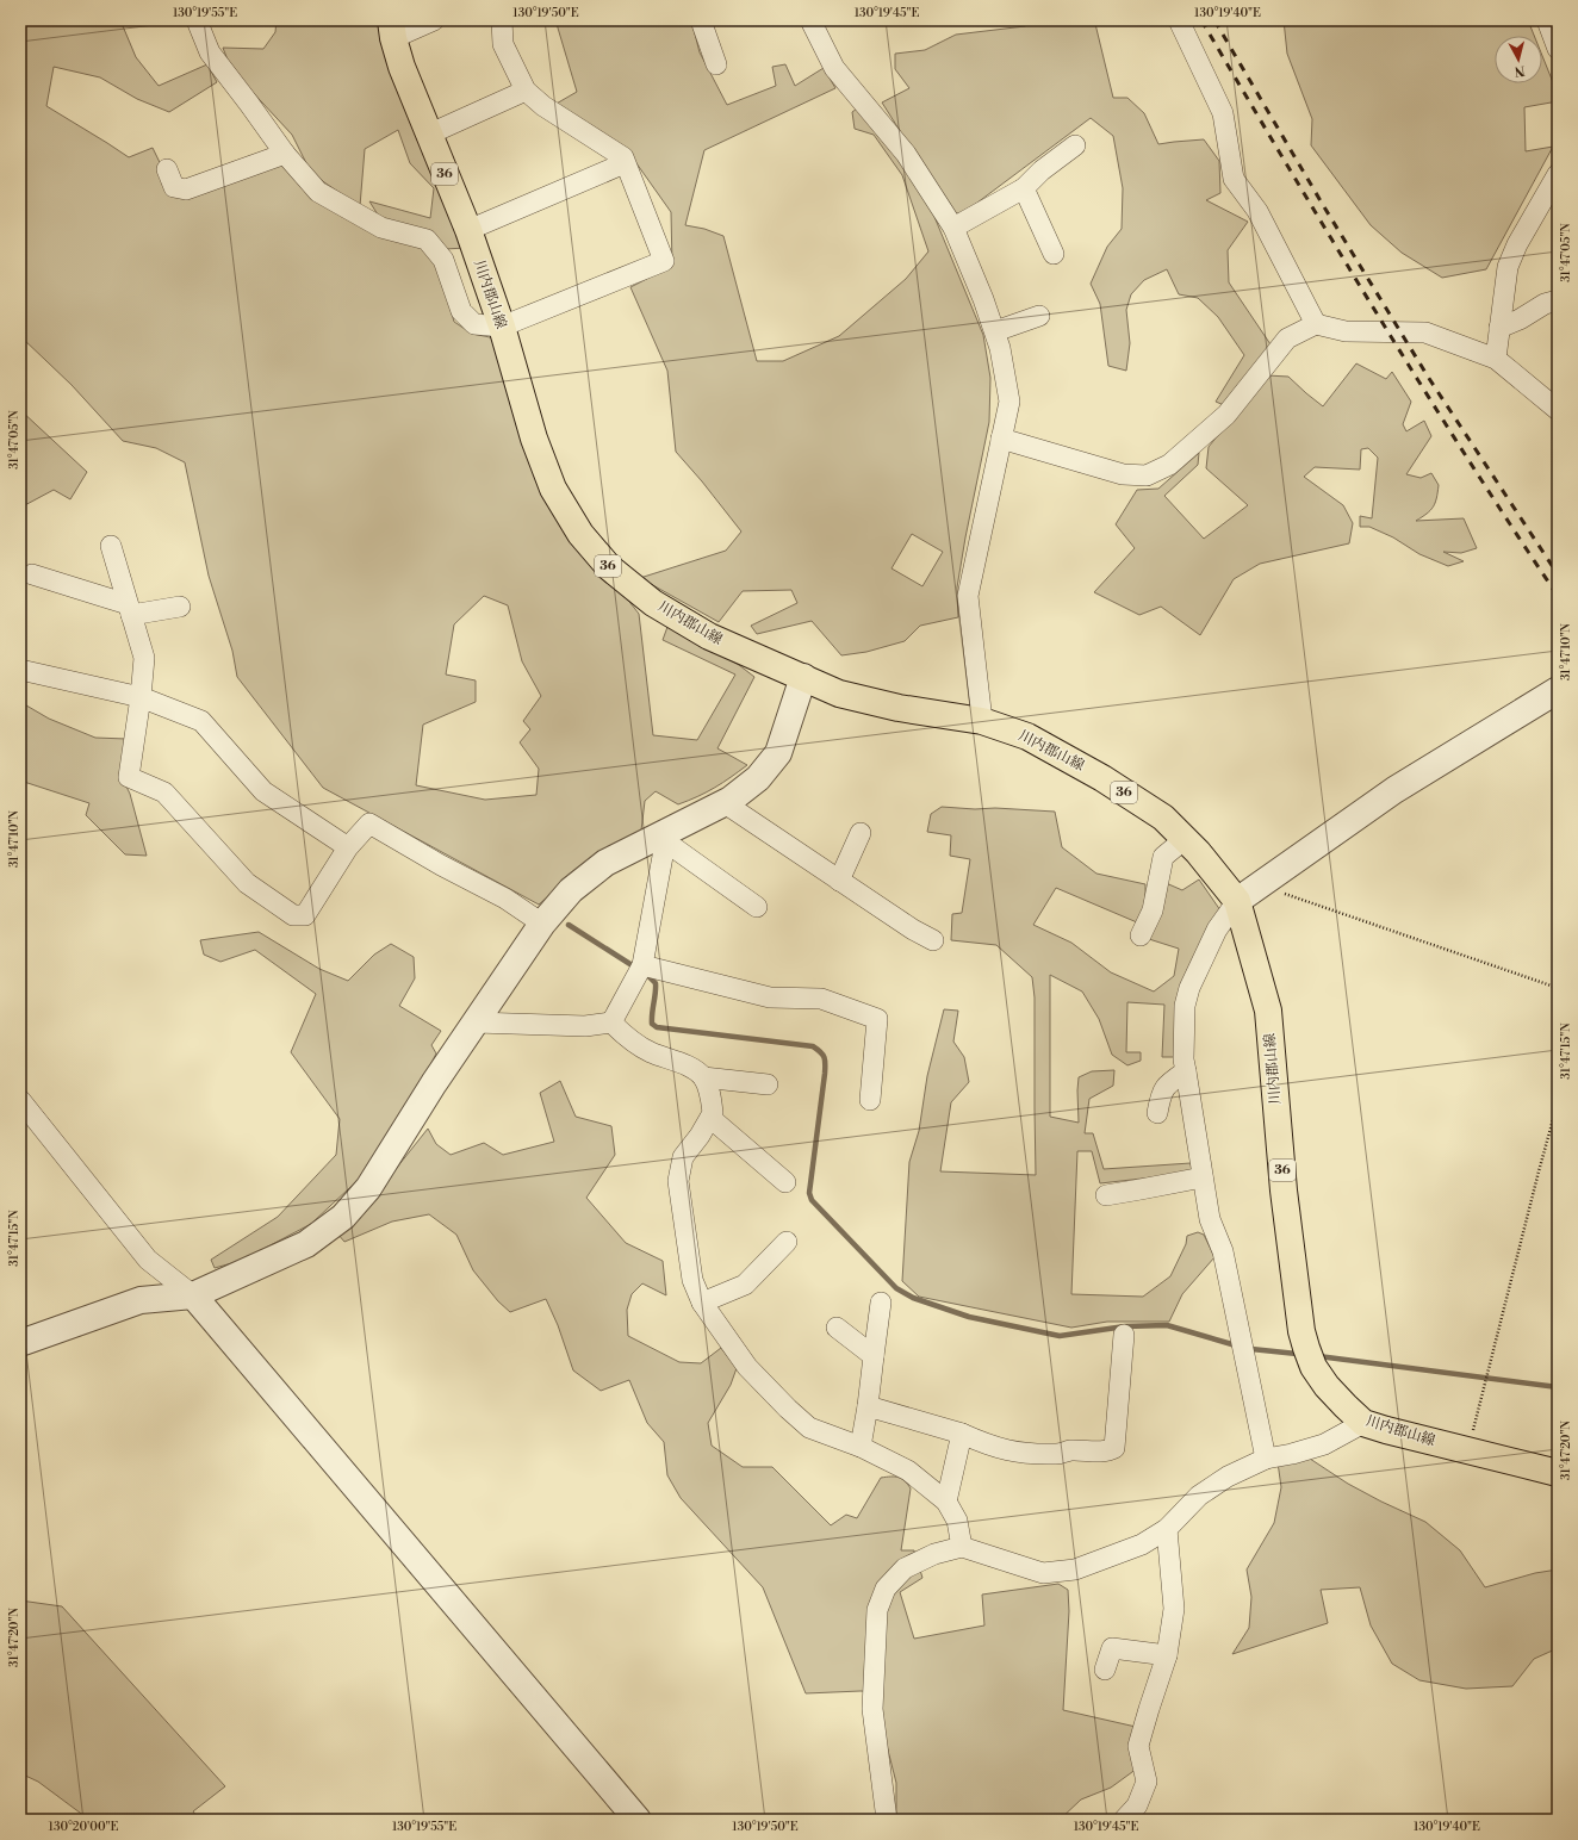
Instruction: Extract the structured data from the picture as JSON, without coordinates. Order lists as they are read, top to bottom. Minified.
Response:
{"streets":{"main road":["36","川内郡山線"]},"north":"bottom","coordinates":["130°19'55\"E","130°19'50\"E","130°19'45\"E","130°19'40\"E","31°47'05\"N","31°47'10\"N","31°47'15\"N","31°47'20\"N","130°20'00\"E"]}
